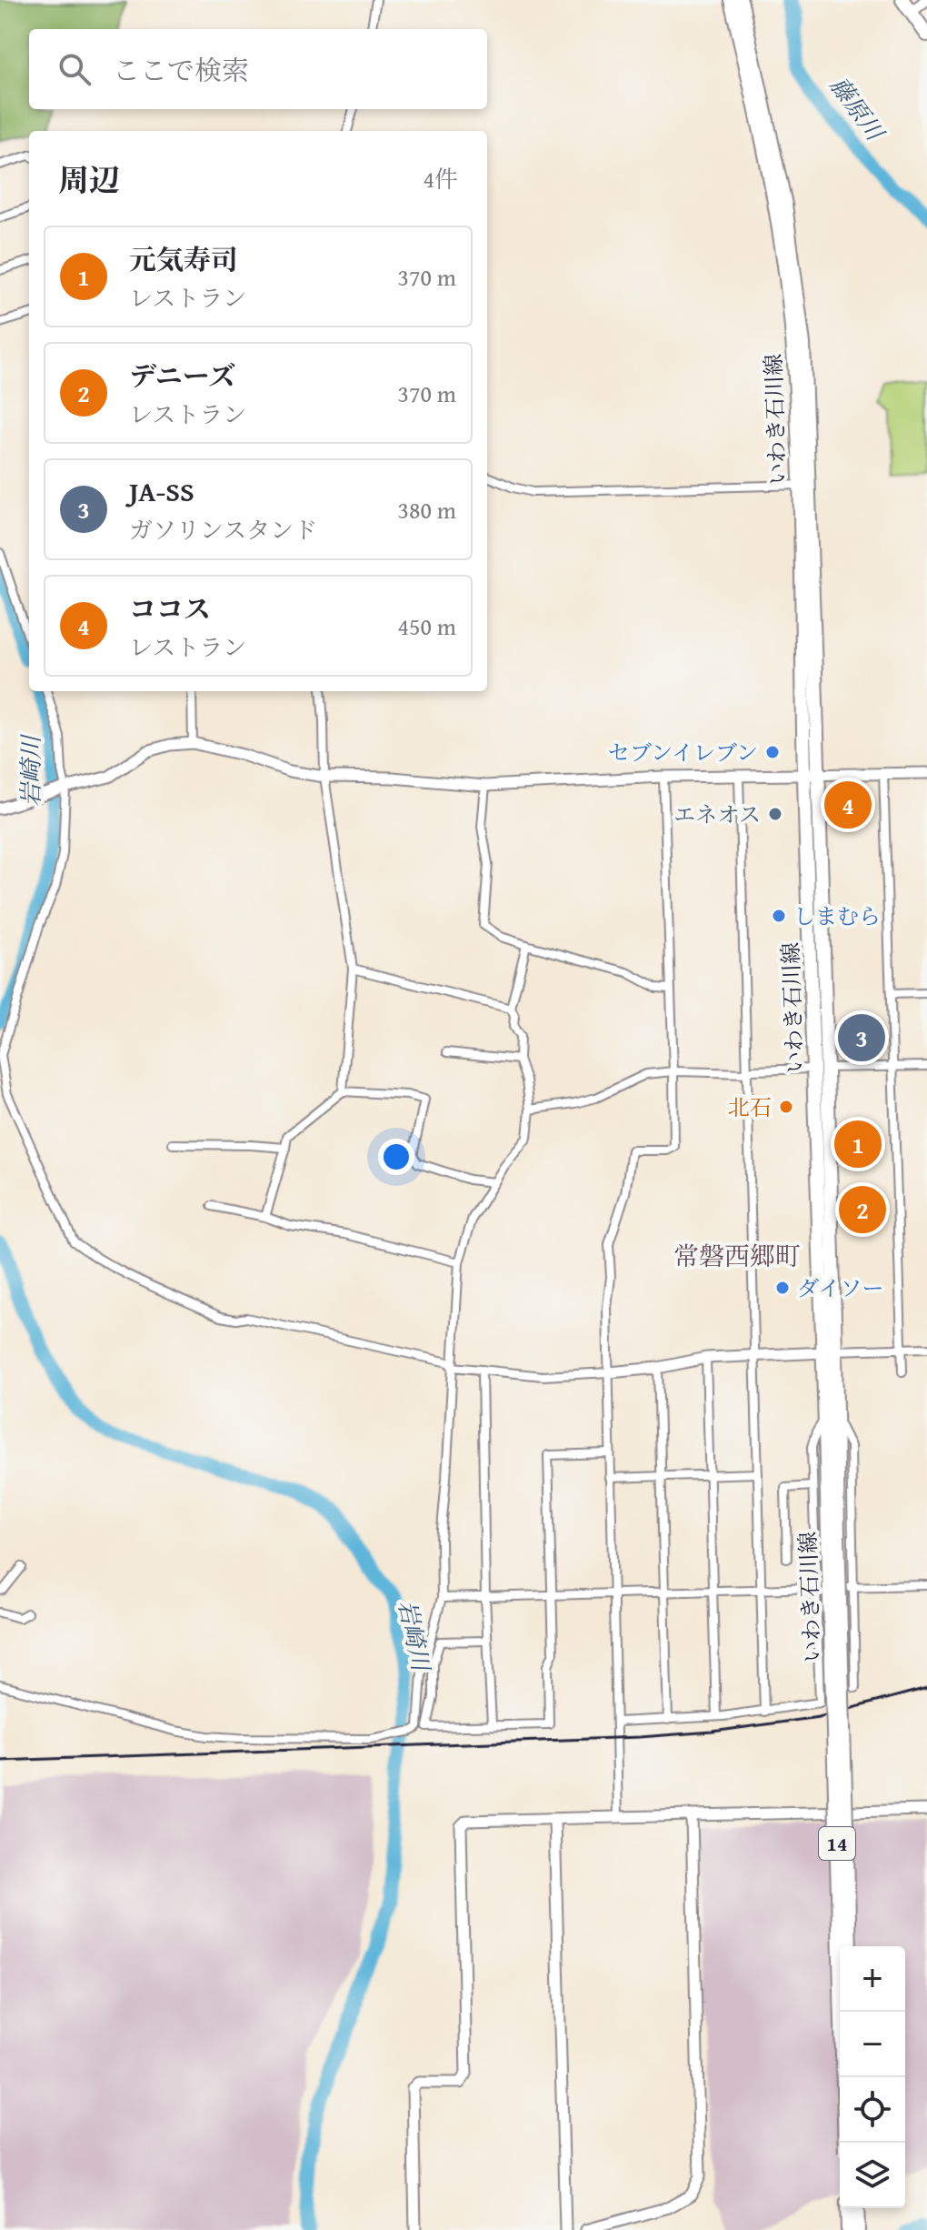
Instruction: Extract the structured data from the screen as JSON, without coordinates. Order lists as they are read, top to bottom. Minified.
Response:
{"streets":{"main road":["いわき石川線","14"]},"districts":["常磐西郷町"],"water":["藤原川","岩崎川"],"places":["セブンイレブン","エネオス","しまむら","北石","ダイソー"],"page":{"search":"ここで検索","heading":["周辺","4件"],"list":[{"mark":"1","name":"元気寿司","note":"レストラン","value":"370 m"},{"mark":"2","name":"デニーズ","note":"レストラン","value":"370 m"},{"mark":"3","name":"JA-SS","note":"ガソリンスタンド","value":"380 m"},{"mark":"4","name":"ココス","note":"レストラン","value":"450 m"}],"pins":["4","3","1","2"],"map_buttons":["+","−"]}}
